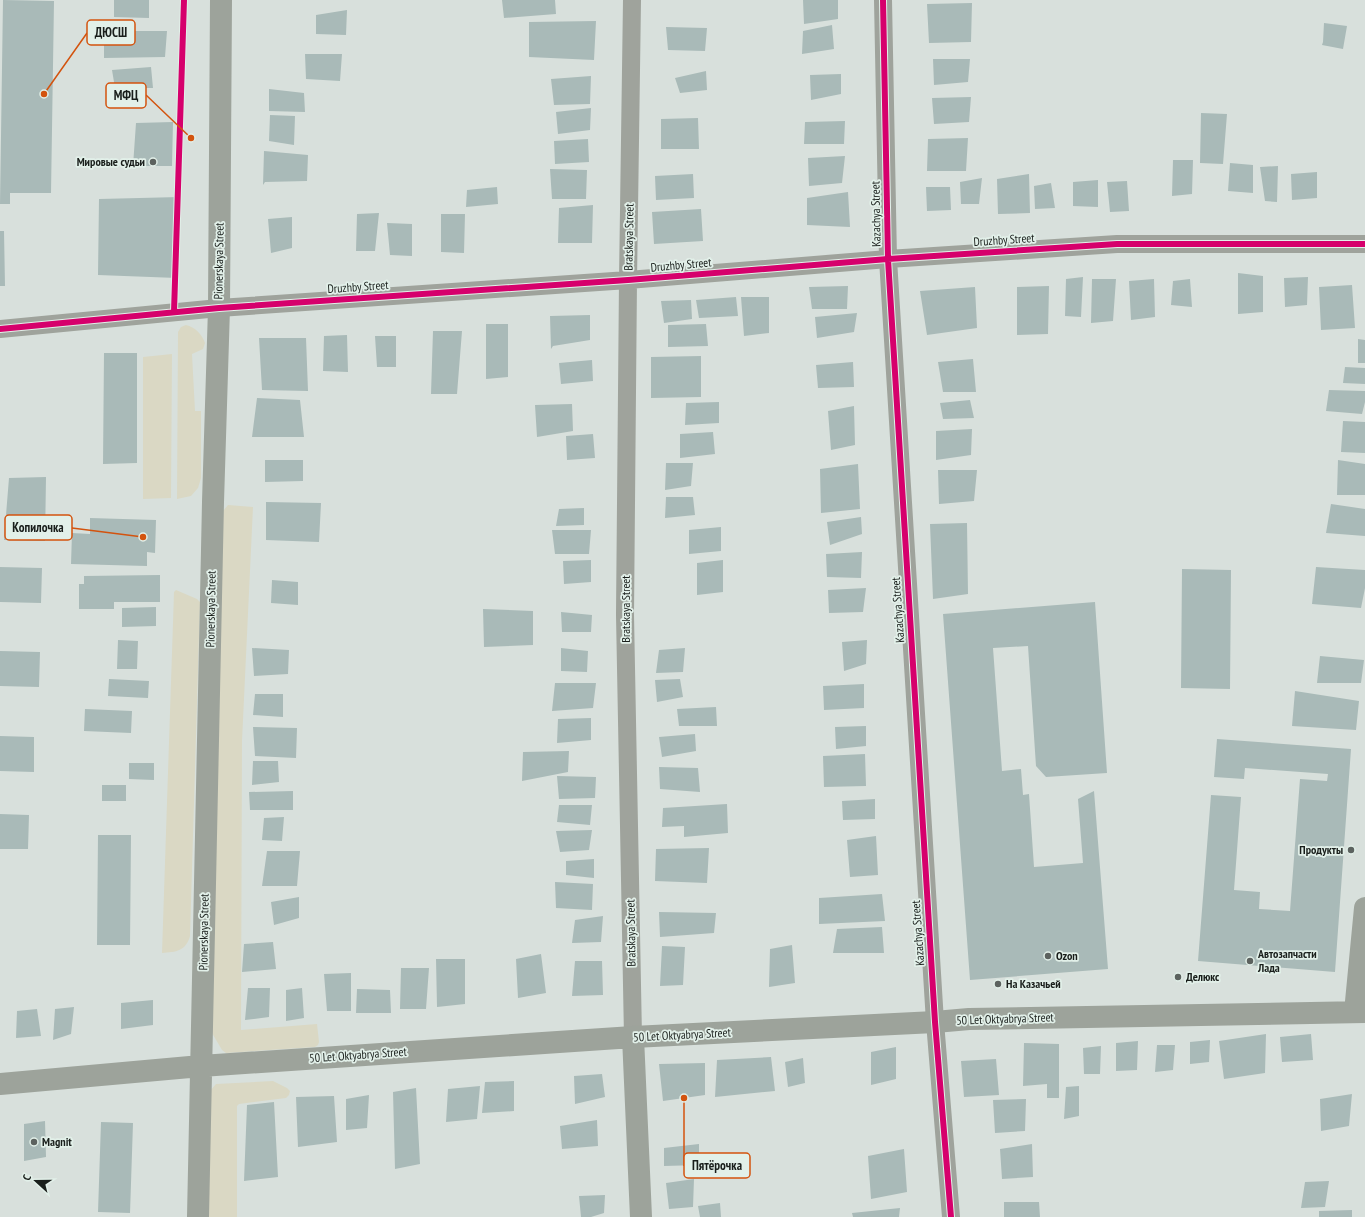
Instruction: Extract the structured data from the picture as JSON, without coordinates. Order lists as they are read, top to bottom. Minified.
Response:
{"streets":{"main road":["Bratskaya Street","Pionerskaya Street","50 Let Oktyabrya Street"],"street":["Kazachya Street","Druzhby Street"]},"crossings":[["Kazachya Street","Druzhby Street"],["Kazachya Street","50 Let Oktyabrya Street"],["Bratskaya Street","Druzhby Street"],["Bratskaya Street","50 Let Oktyabrya Street"],["Druzhby Street","Pionerskaya Street"],["Pionerskaya Street","50 Let Oktyabrya Street"]],"places":["ДЮСШ","МФЦ","Мировые судьи","Копилочка","Продукты","Ozon","Автозапчасти Лада","Делюкс","На Казачьей","Пятёрочка","Magnit"],"north":"left"}
